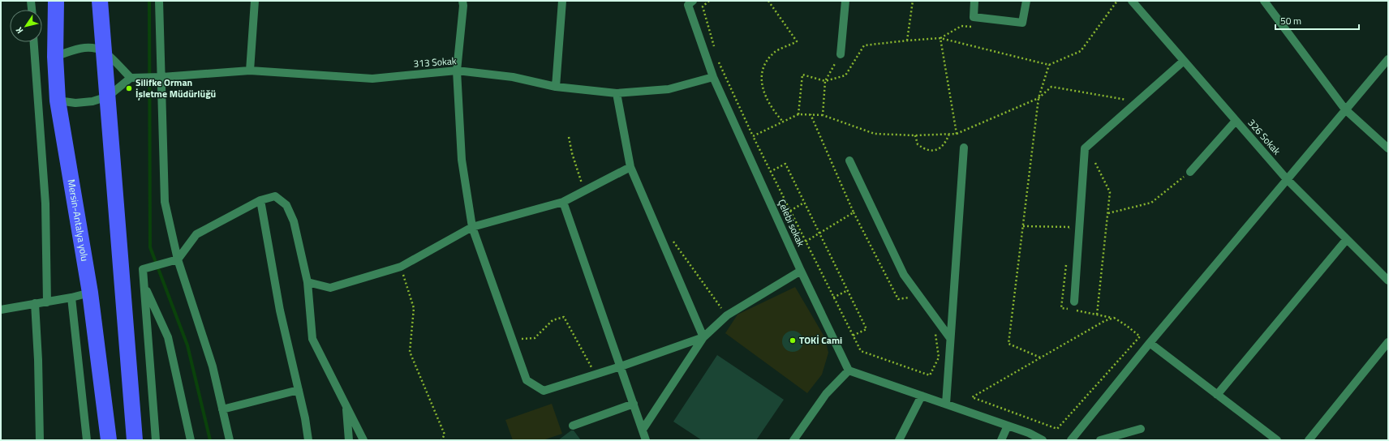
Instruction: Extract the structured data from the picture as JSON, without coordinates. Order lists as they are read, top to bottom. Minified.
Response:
{"streets":{"highway":["Mersin-Antalya yolu"],"street":["313 Sokak","326 Sokak","Çelebi sokak"]},"crossings":[["313 Sokak","Çelebi sokak"]],"places":["Silifke Orman İşletme Müdürlüğü","TOKİ Cami"],"scale_bar":"50 m","north":"bottom left"}
